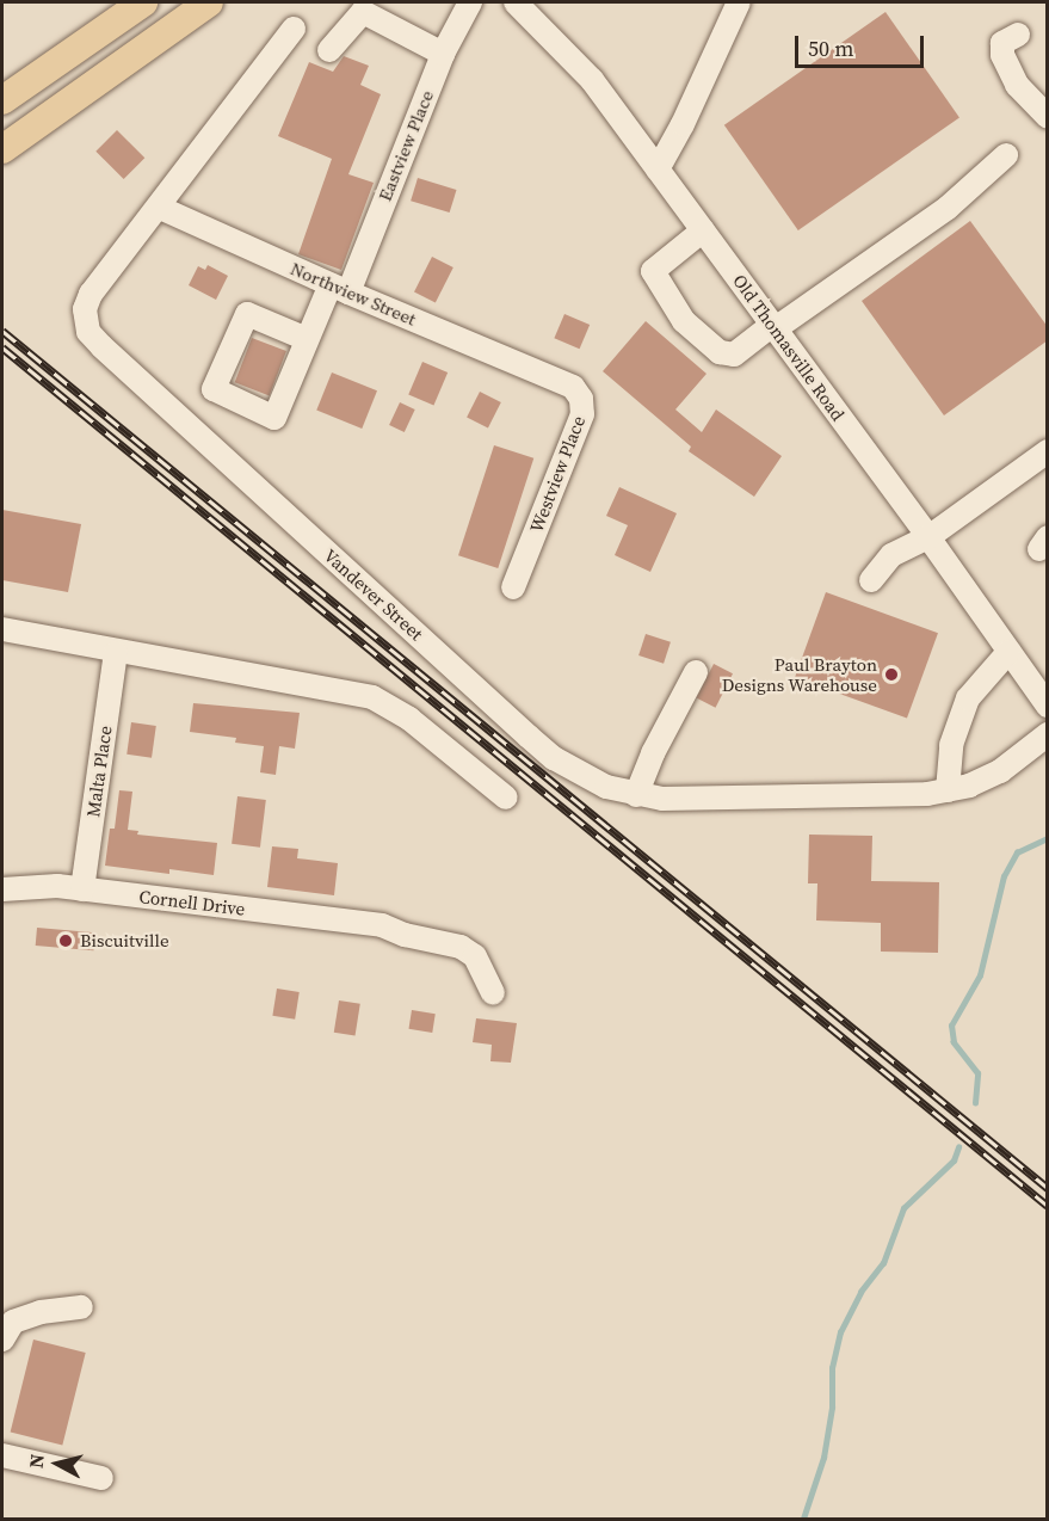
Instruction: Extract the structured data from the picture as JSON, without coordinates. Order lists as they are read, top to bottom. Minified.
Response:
{"streets":{"street":["Eastview Place","Northview Street","Old Thomasville Road","Westview Place","Vandever Street","Malta Place","Cornell Drive"]},"crossings":[["Eastview Place","Northview Street"],["Northview Street","Westview Place"],["Northview Street","Vandever Street"],["Malta Place","Cornell Drive"]],"places":["Paul Brayton Designs Warehouse","Biscuitville"],"scale_bar":"50 m","north":"left"}
